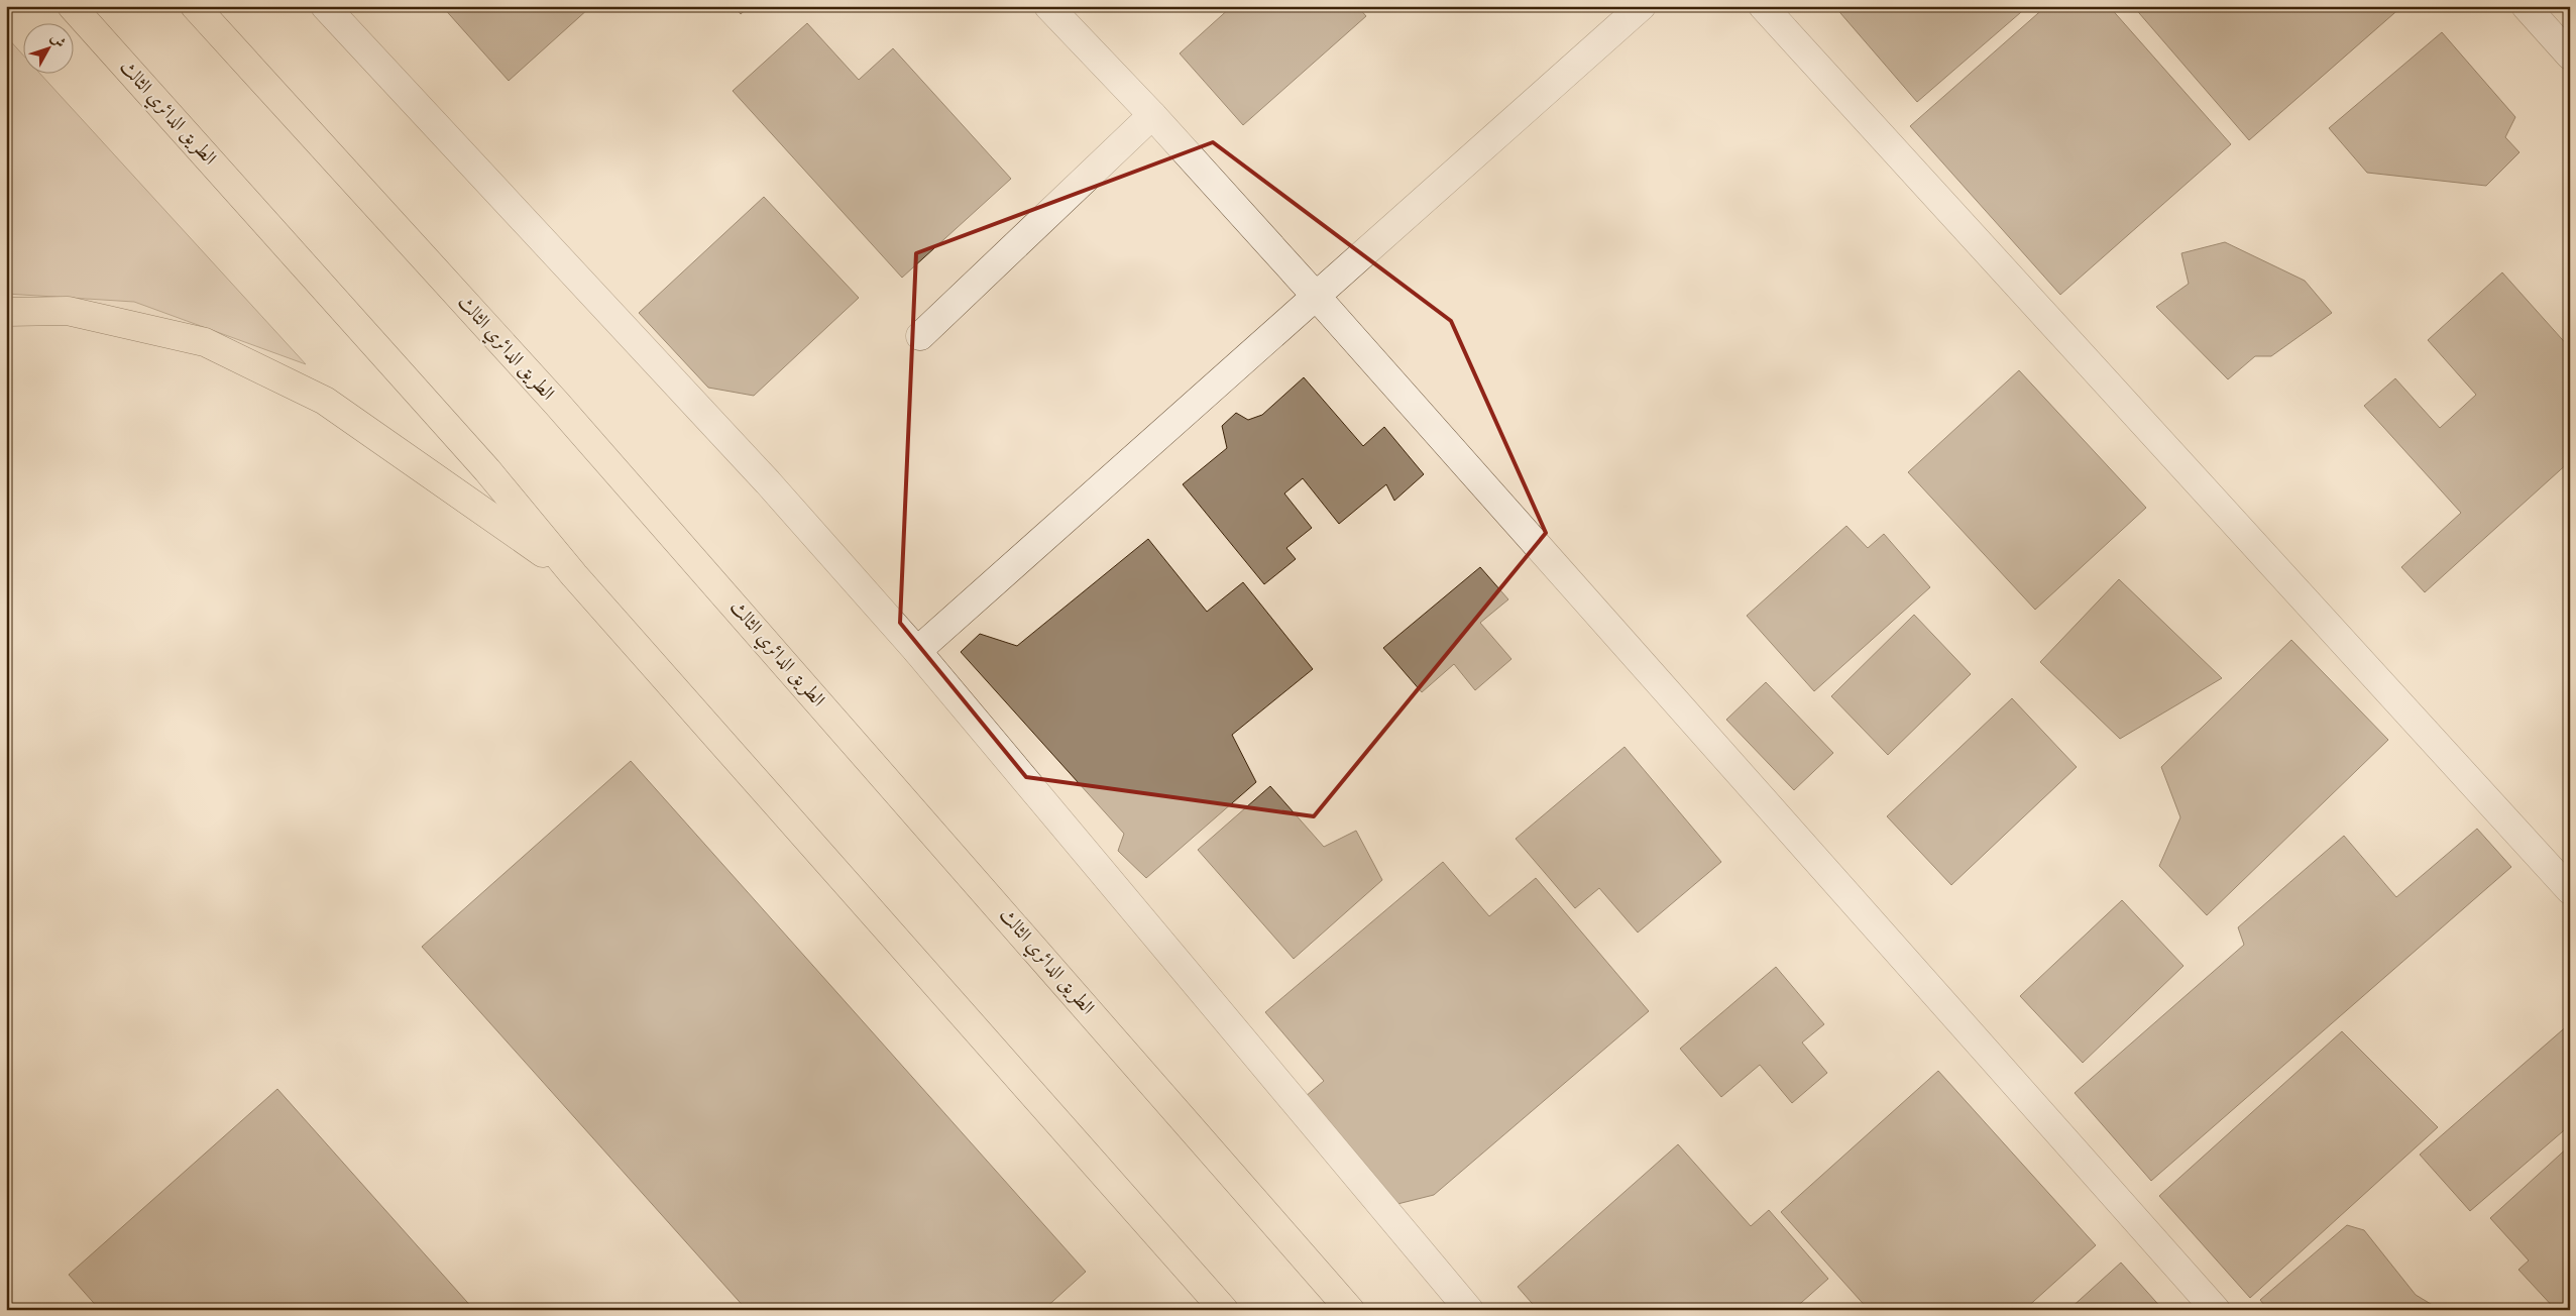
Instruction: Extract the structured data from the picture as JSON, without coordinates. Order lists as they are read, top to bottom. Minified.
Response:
{"streets":{"highway":["الطريق الدائري الثالث"]},"north":"top right"}
